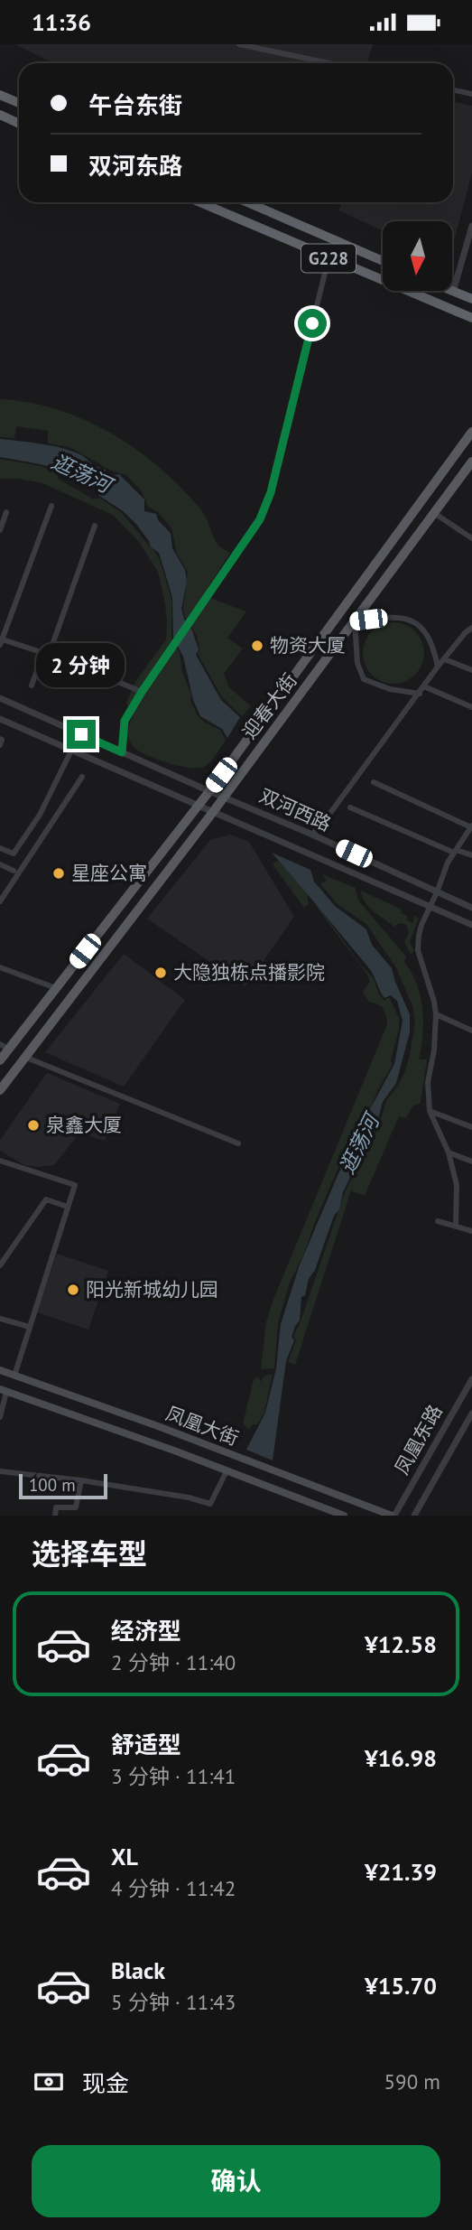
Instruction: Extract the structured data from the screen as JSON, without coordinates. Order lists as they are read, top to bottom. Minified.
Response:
{"streets":{"highway":["G228"],"main road":["迎春大街","凤凰大街"],"street":["双河西路","凤凰东路"]},"crossings":[["迎春大街","双河西路"],["凤凰大街","凤凰东路"]],"water":["逛荡河"],"places":["物资大厦","星座公寓","大隐独栋点播影院","泉鑫大厦","阳光新城幼儿园"],"scale_bar":"100 m","north":"bottom","page":{"status":"11:36","banner":["午台东街","双河东路"],"bubble":"2 分钟","scale":"100 m","heading":"选择车型","list":[{"name":"经济型","note":"2 分钟 · 11:40","value":"¥12.58"},{"name":"舒适型","note":"3 分钟 · 11:41","value":"¥16.98"},{"name":"XL","note":"4 分钟 · 11:42","value":"¥21.39"},{"name":"Black","note":"5 分钟 · 11:43","value":"¥15.70"}],"pay":["现金","590 m"],"buttons":"确认"}}
